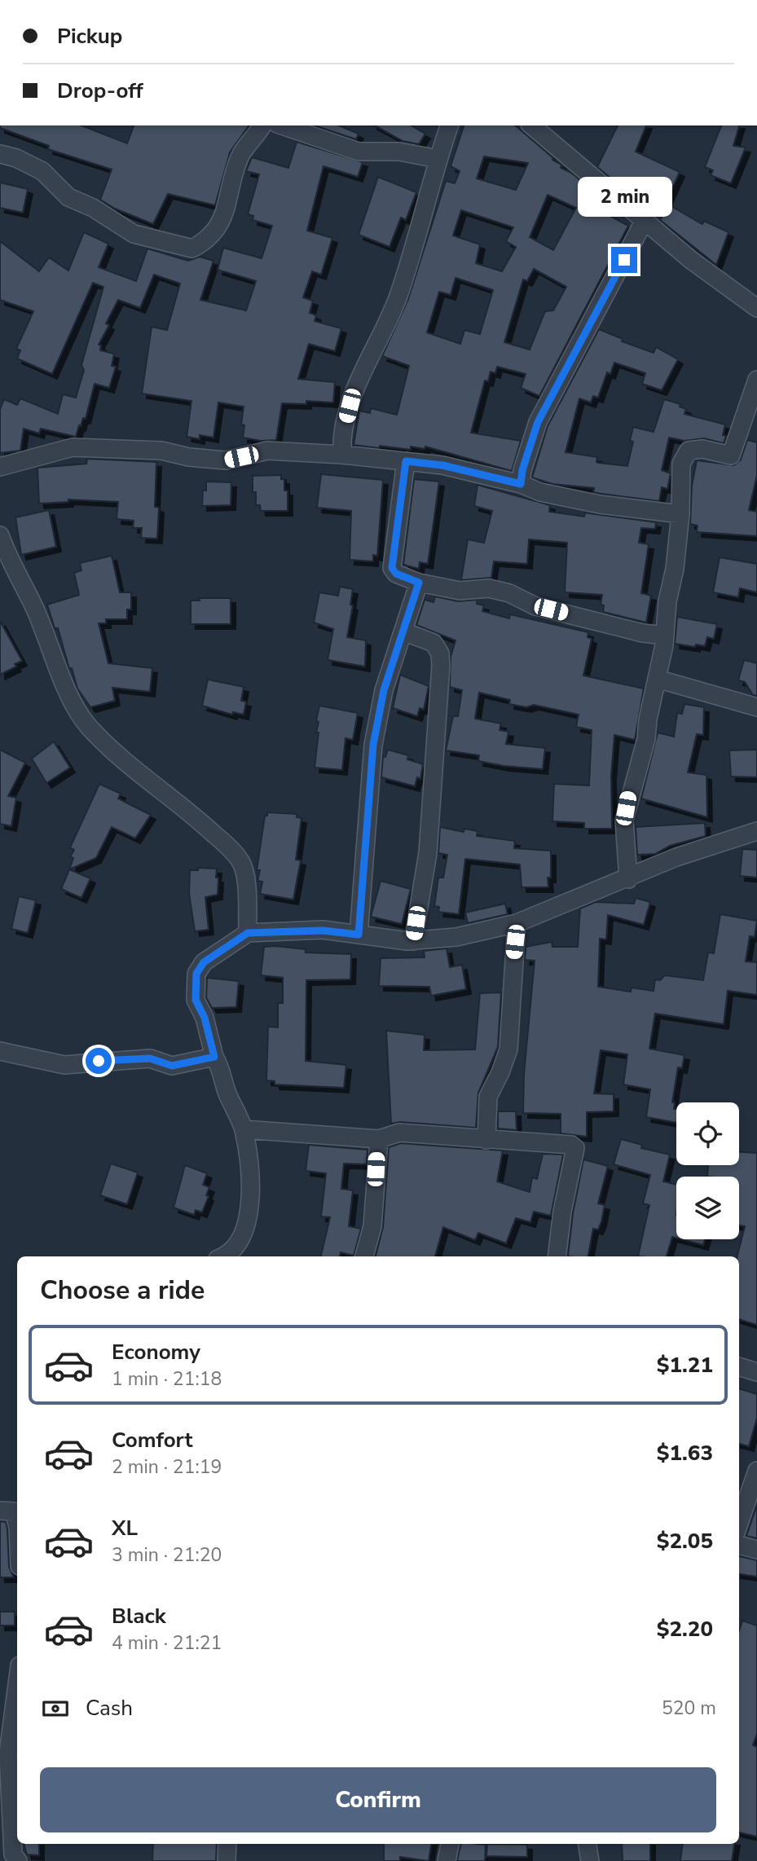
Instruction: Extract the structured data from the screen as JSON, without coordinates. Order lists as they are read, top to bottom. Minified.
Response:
{"page":{"banner":["Pickup","Drop-off"],"bubble":"2 min","heading":"Choose a ride","list":[{"name":"Economy","note":"1 min · 21:18","value":"$1.21"},{"name":"Comfort","note":"2 min · 21:19","value":"$1.63"},{"name":"XL","note":"3 min · 21:20","value":"$2.05"},{"name":"Black","note":"4 min · 21:21","value":"$2.20"}],"pay":["Cash","520 m"],"buttons":"Confirm"}}
